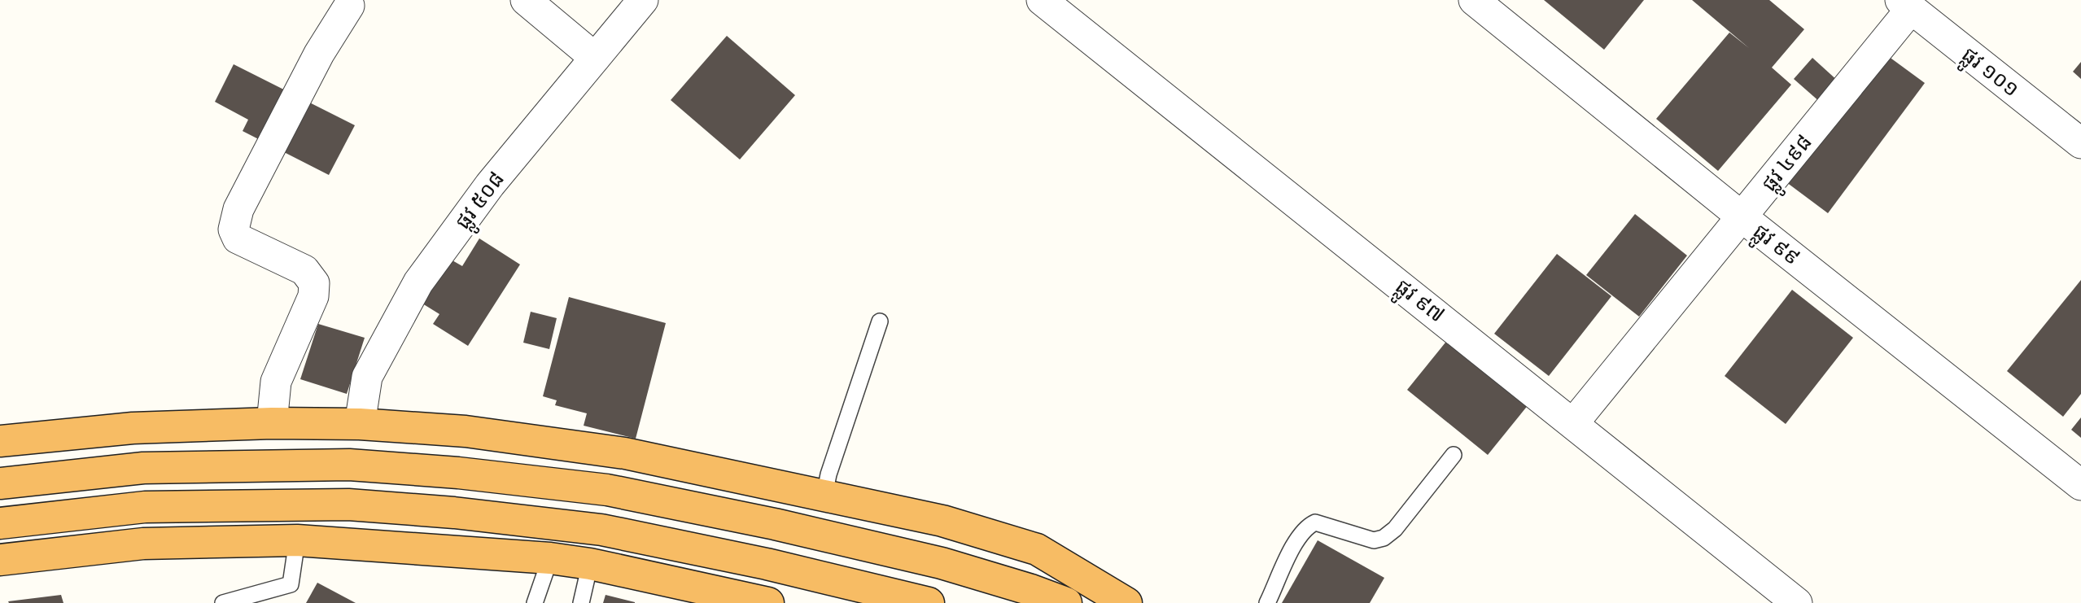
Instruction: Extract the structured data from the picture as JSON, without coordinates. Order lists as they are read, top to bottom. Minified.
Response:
{"streets":{"street":["ផ្លូវ ១០១","ផ្លូវ ៤៩៨","ផ្លូវ ៥០៨","ផ្លូវ ៩៩","ផ្លូវ ៩៧"]},"crossings":[["ផ្លូវ ១០១","ផ្លូវ ៤៩៨"],["ផ្លូវ ៤៩៨","ផ្លូវ ៩៩"],["ផ្លូវ ៤៩៨","ផ្លូវ ៩៧"]]}
